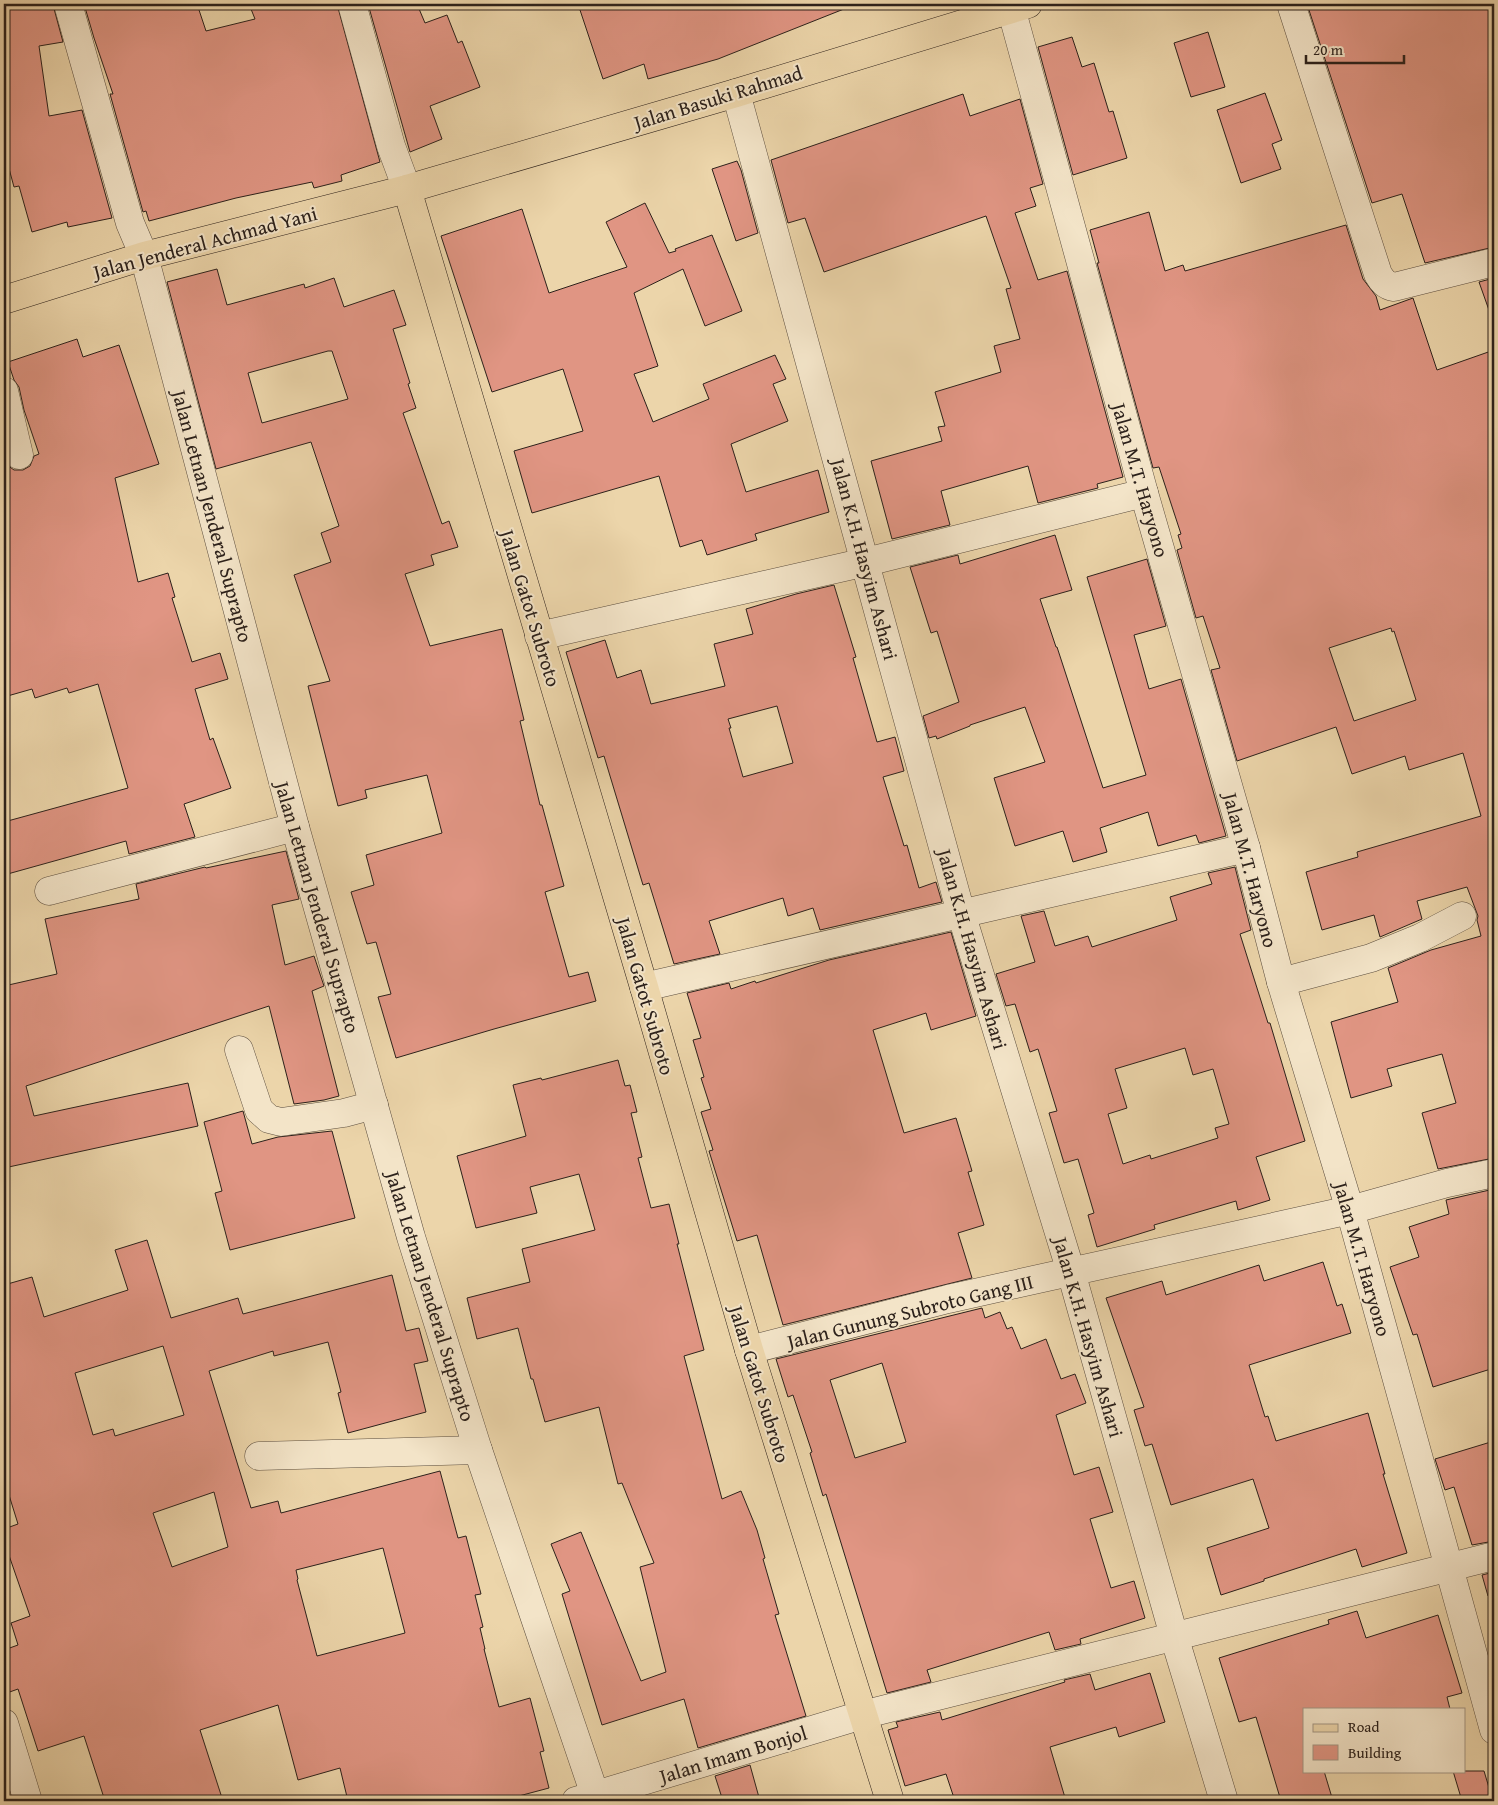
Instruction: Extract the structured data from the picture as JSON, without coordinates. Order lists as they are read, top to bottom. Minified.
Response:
{"streets":{"main road":["Jalan Basuki Rahmad","Jalan Jenderal Achmad Yani","Jalan Gatot Subroto"],"street":["Jalan M.T. Haryono","Jalan Letnan Jenderal Suprapto","Jalan K.H. Hasyim Ashari","Jalan Gunung Subroto Gang III","Jalan Imam Bonjol"]},"crossings":[["Jalan Basuki Rahmad","Jalan Jenderal Achmad Yani"],["Jalan Basuki Rahmad","Jalan M.T. Haryono"],["Jalan Basuki Rahmad","Jalan K.H. Hasyim Ashari"],["Jalan Basuki Rahmad","Jalan Gatot Subroto"],["Jalan Jenderal Achmad Yani","Jalan Letnan Jenderal Suprapto"],["Jalan Jenderal Achmad Yani","Jalan Gatot Subroto"],["Jalan M.T. Haryono","Jalan Gunung Subroto Gang III"],["Jalan M.T. Haryono","Jalan Imam Bonjol"],["Jalan Letnan Jenderal Suprapto","Jalan Imam Bonjol"],["Jalan K.H. Hasyim Ashari","Jalan Gunung Subroto Gang III"],["Jalan K.H. Hasyim Ashari","Jalan Imam Bonjol"],["Jalan Gatot Subroto","Jalan Gunung Subroto Gang III"],["Jalan Gatot Subroto","Jalan Imam Bonjol"]],"legend":["Road","Building"],"scale_bar":"20 m"}
